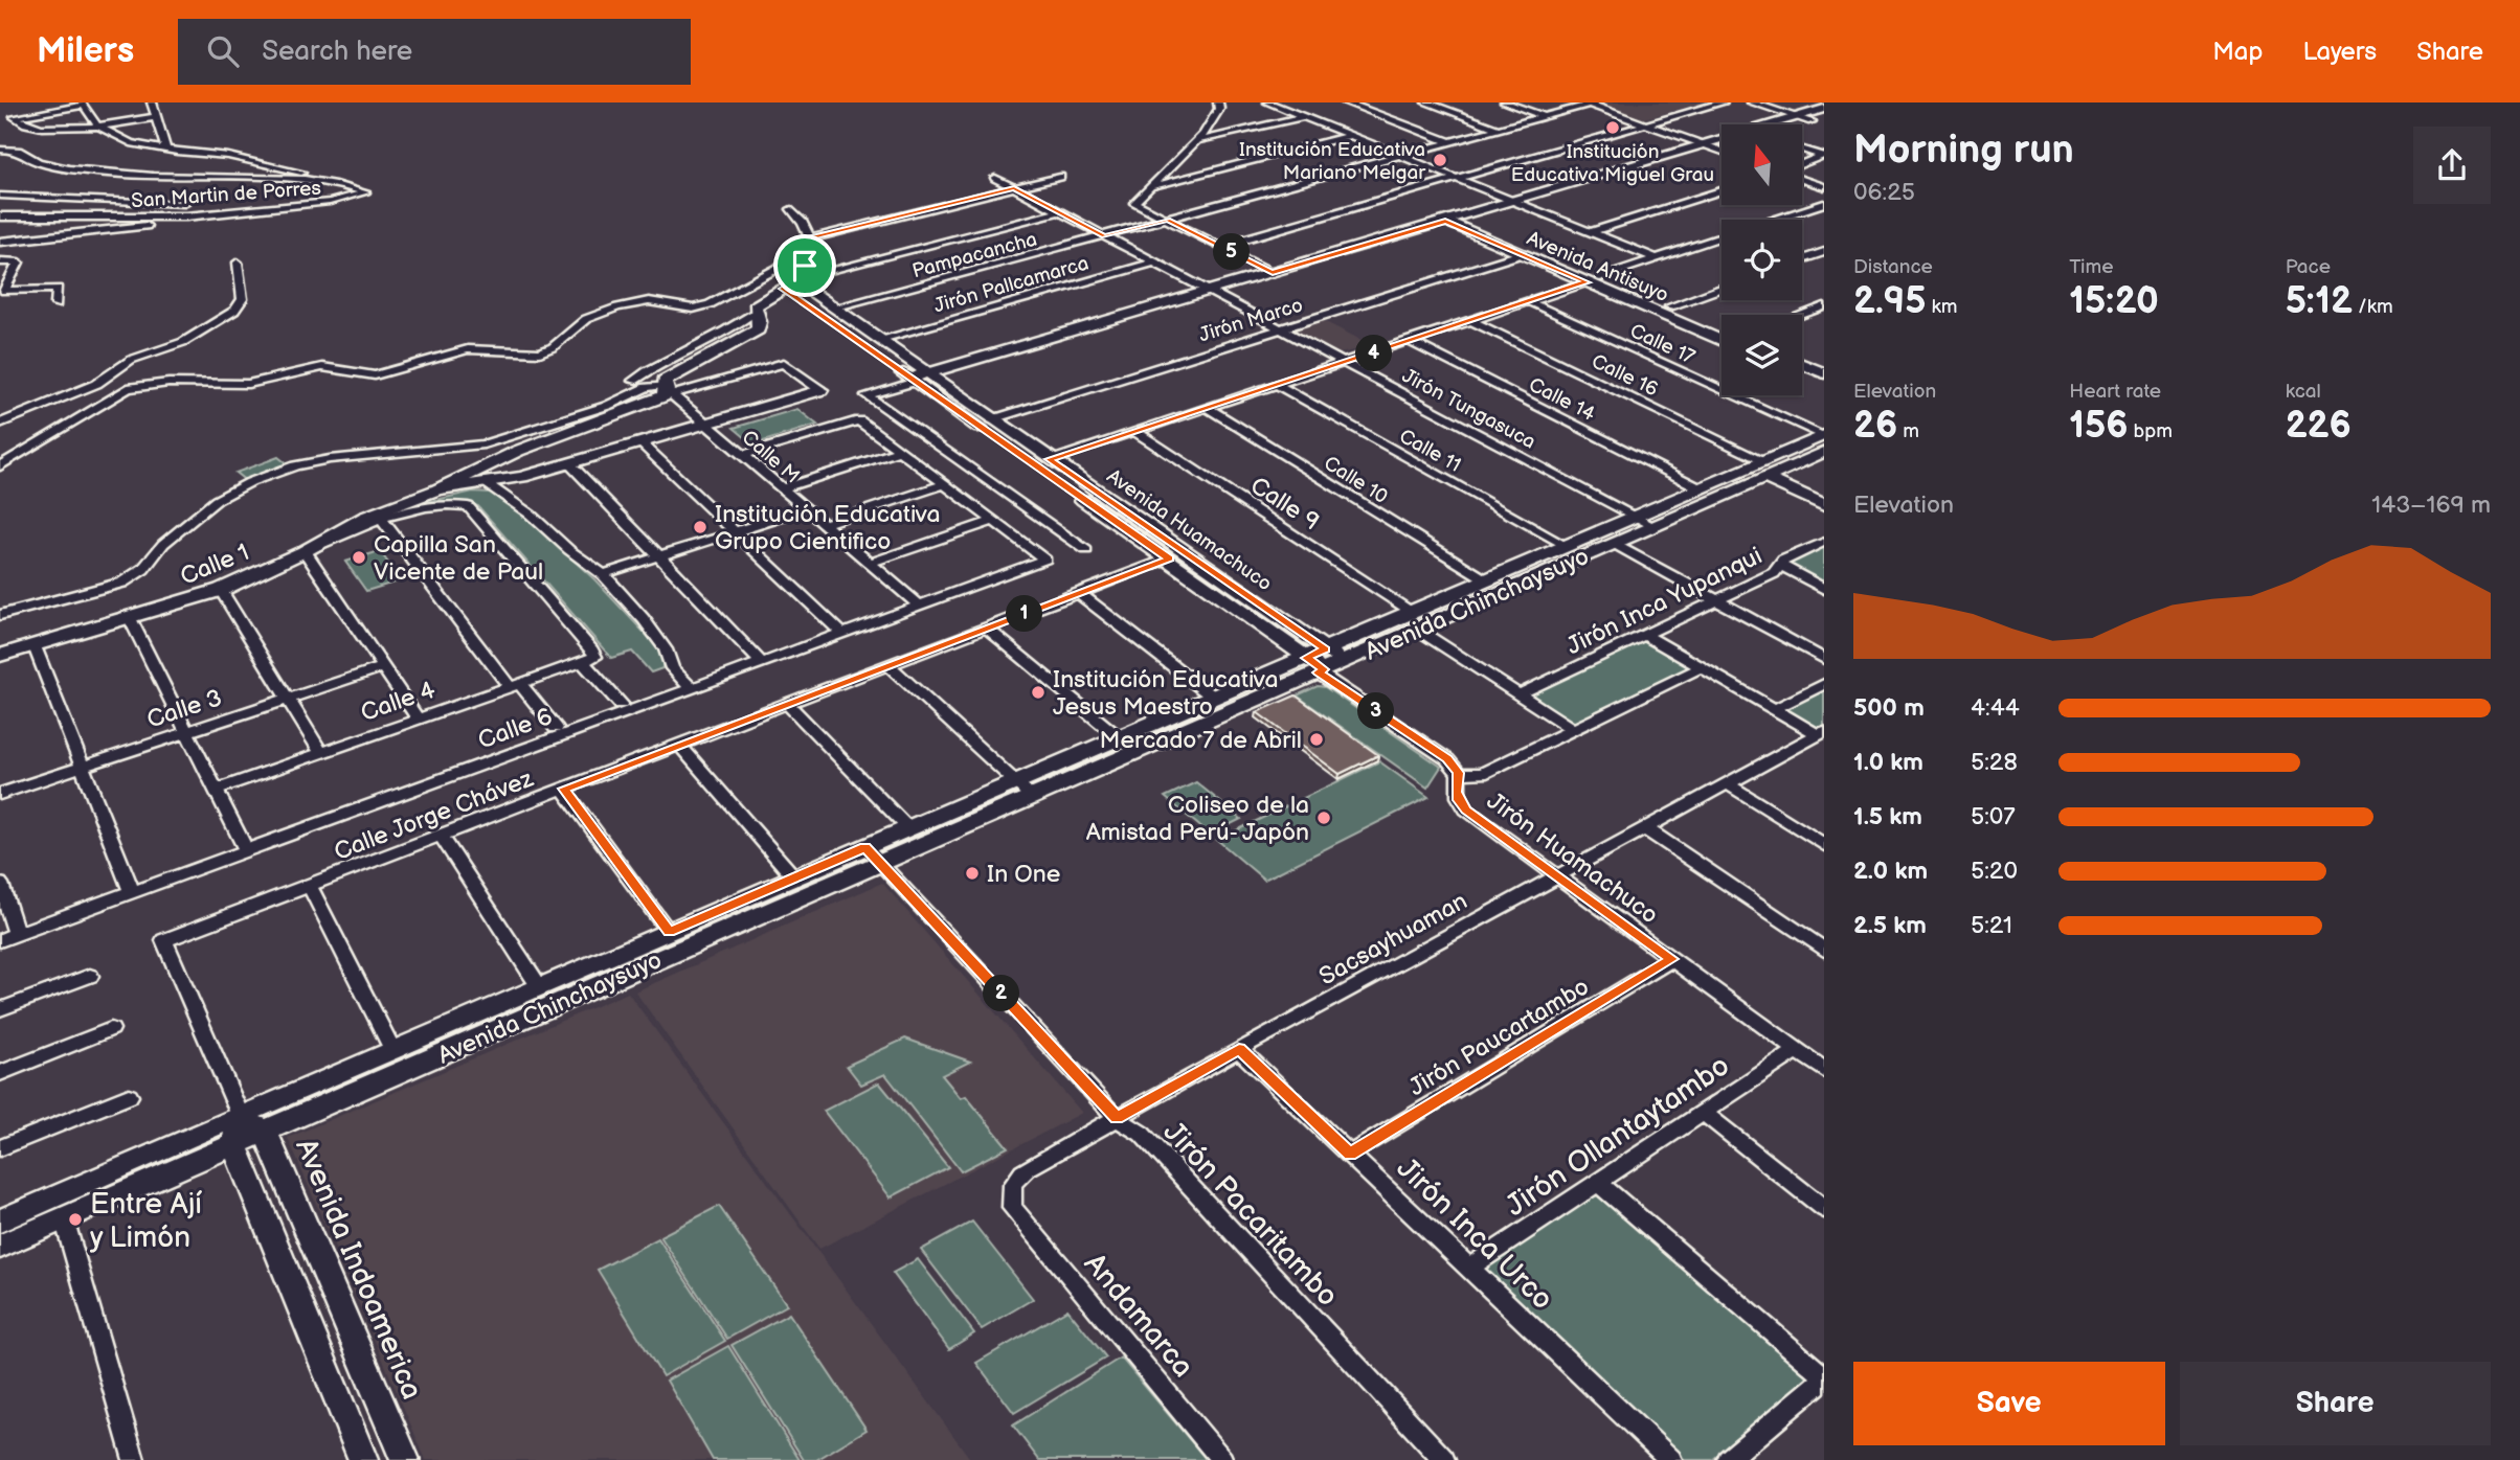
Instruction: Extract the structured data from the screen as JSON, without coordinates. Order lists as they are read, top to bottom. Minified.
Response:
{"streets":{"main road":["Avenida Antisuyo","Avenida Huamachuco","Calle 1","Avenida Chinchaysuyo","Avenida Indoamerica"],"street":["San Martin de Porres","Pampacancha","Jirón Pallcamarca","Jirón Marco","Calle 17","Calle 16","Calle 14","Jirón Tungasuca","Calle 11","Calle M","Calle 10","Calle 9","Jirón Inca Yupanqui","Calle 4","Calle 3","Calle 6","Calle Jorge Chávez","Jirón Huamachuco","Sacsayhuaman","Jirón Paucartambo","Jirón Ollantaytambo","Jirón Pacaritambo","Jirón Inca Urco","Andamarca"]},"crossings":[["Pampacancha","Jirón Tungasuca"],["Pampacancha","Avenida Huamachuco"],["Avenida Antisuyo","Jirón Marco"],["Jirón Pallcamarca","Jirón Tungasuca"],["Jirón Pallcamarca","Avenida Huamachuco"],["Jirón Marco","Jirón Tungasuca"],["Jirón Marco","Avenida Huamachuco"],["Calle 17","Avenida Chinchaysuyo"],["Calle 16","Avenida Chinchaysuyo"],["Calle 14","Avenida Chinchaysuyo"],["Jirón Tungasuca","Avenida Chinchaysuyo"],["Calle 11","Avenida Chinchaysuyo"],["Calle M","Calle 1"],["Calle M","Calle 6"],["Calle 10","Avenida Chinchaysuyo"],["Calle 9","Jirón Inca Yupanqui"],["Calle 9","Avenida Chinchaysuyo"],["Avenida Huamachuco","Calle 1"],["Avenida Huamachuco","Avenida Chinchaysuyo"],["Avenida Huamachuco","Calle Jorge Chávez"],["Avenida Chinchaysuyo","Calle Jorge Chávez"],["Avenida Chinchaysuyo","Jirón Pacaritambo"],["Avenida Chinchaysuyo","Avenida Indoamerica"],["Calle Jorge Chávez","Avenida Indoamerica"],["Jirón Huamachuco","Sacsayhuaman"],["Jirón Huamachuco","Jirón Paucartambo"],["Jirón Huamachuco","Jirón Ollantaytambo"],["Sacsayhuaman","Jirón Pacaritambo"],["Sacsayhuaman","Jirón Inca Urco"],["Sacsayhuaman","Andamarca"],["Jirón Paucartambo","Jirón Inca Urco"],["Jirón Ollantaytambo","Jirón Inca Urco"]],"places":["Institución Educativa Miguel Grau","Institución Educativa Mariano Melgar","Institución Educativa Grupo Cientifico","Capilla San Vicente de Paul","Institución Educativa Jesus Maestro","Mercado 7 de Abril","Coliseo de la Amistad Perú- Japón","In One","Entre Ají y Limón"],"north":"top","page":{"header":"Milers","search":"Search here","nav":["Map","Layers","Share"],"heading":["Morning run","06:25"],"stats":[["Distance","2.95 km"],["Time","15:20"],["Pace","5:12 /km"],["Elevation","26 m"],["Heart rate","156 bpm"],["kcal","226"]],"pins":["5","4","1","3","2"],"chart":["Elevation","143–169 m"],"list":[{"name":"500 m","note":"4:44"},{"name":"1.0 km","note":"5:28"},{"name":"1.5 km","note":"5:07"},{"name":"2.0 km","note":"5:20"},{"name":"2.5 km","note":"5:21"}],"buttons":["Save","Share"]}}
